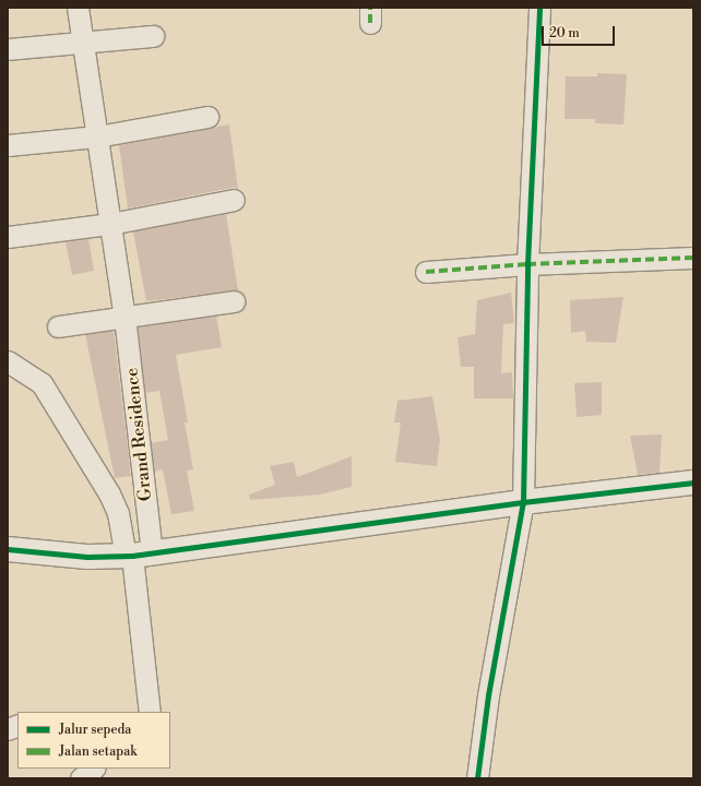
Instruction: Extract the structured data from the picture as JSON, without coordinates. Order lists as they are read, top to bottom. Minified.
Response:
{"streets":{"street":["Grand Residence"]},"legend":["Jalur sepeda","Jalan setapak"],"scale_bar":"20 m"}
